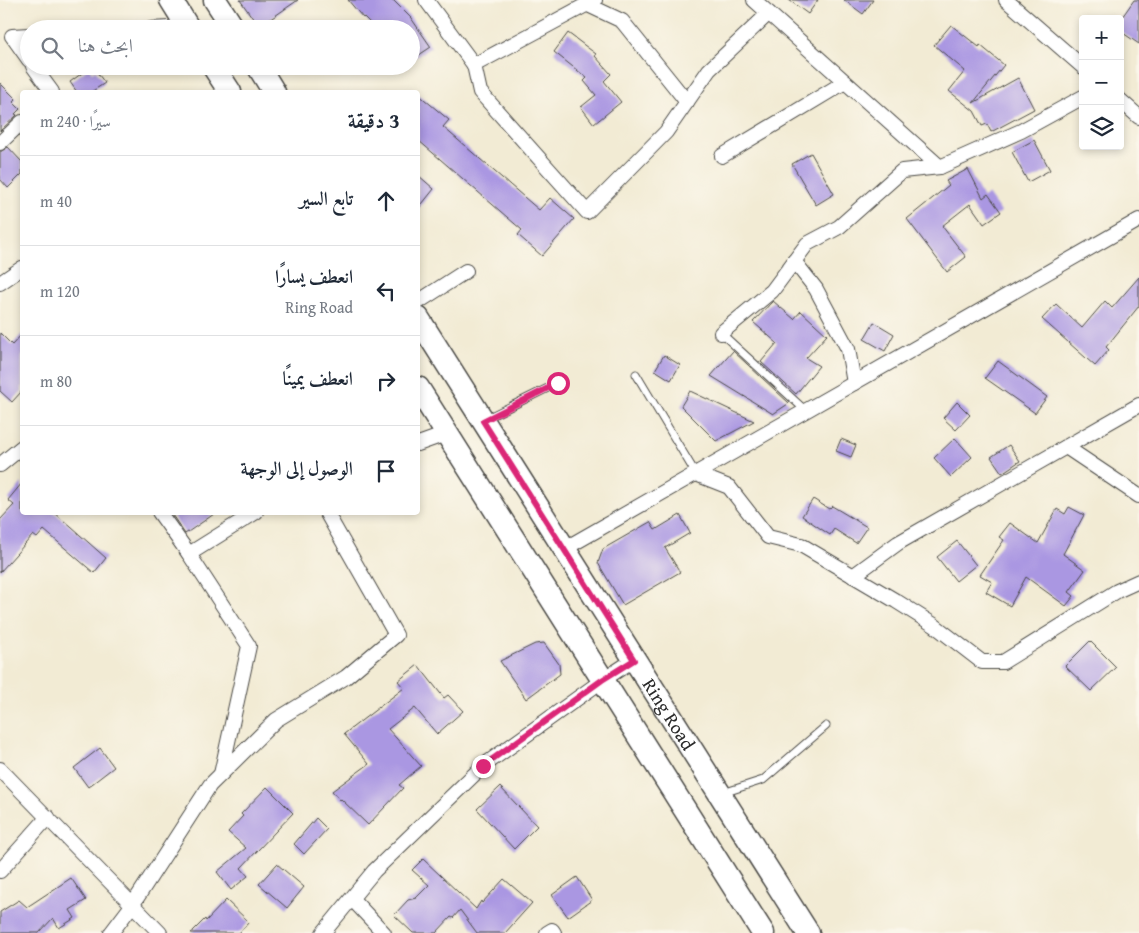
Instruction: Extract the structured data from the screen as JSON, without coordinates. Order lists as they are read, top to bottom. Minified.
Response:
{"streets":{"main road":["Ring Road"]},"page":{"map_buttons":["+","−"],"search":"ابحث هنا","heading":["3 دقيقة","سيرًا · 240 m"],"list":[["تابع السير","40 m"],["انعطف يسارًا","Ring Road","120 m"],["انعطف يمينًا","80 m"],"الوصول إلى الوجهة"]}}
